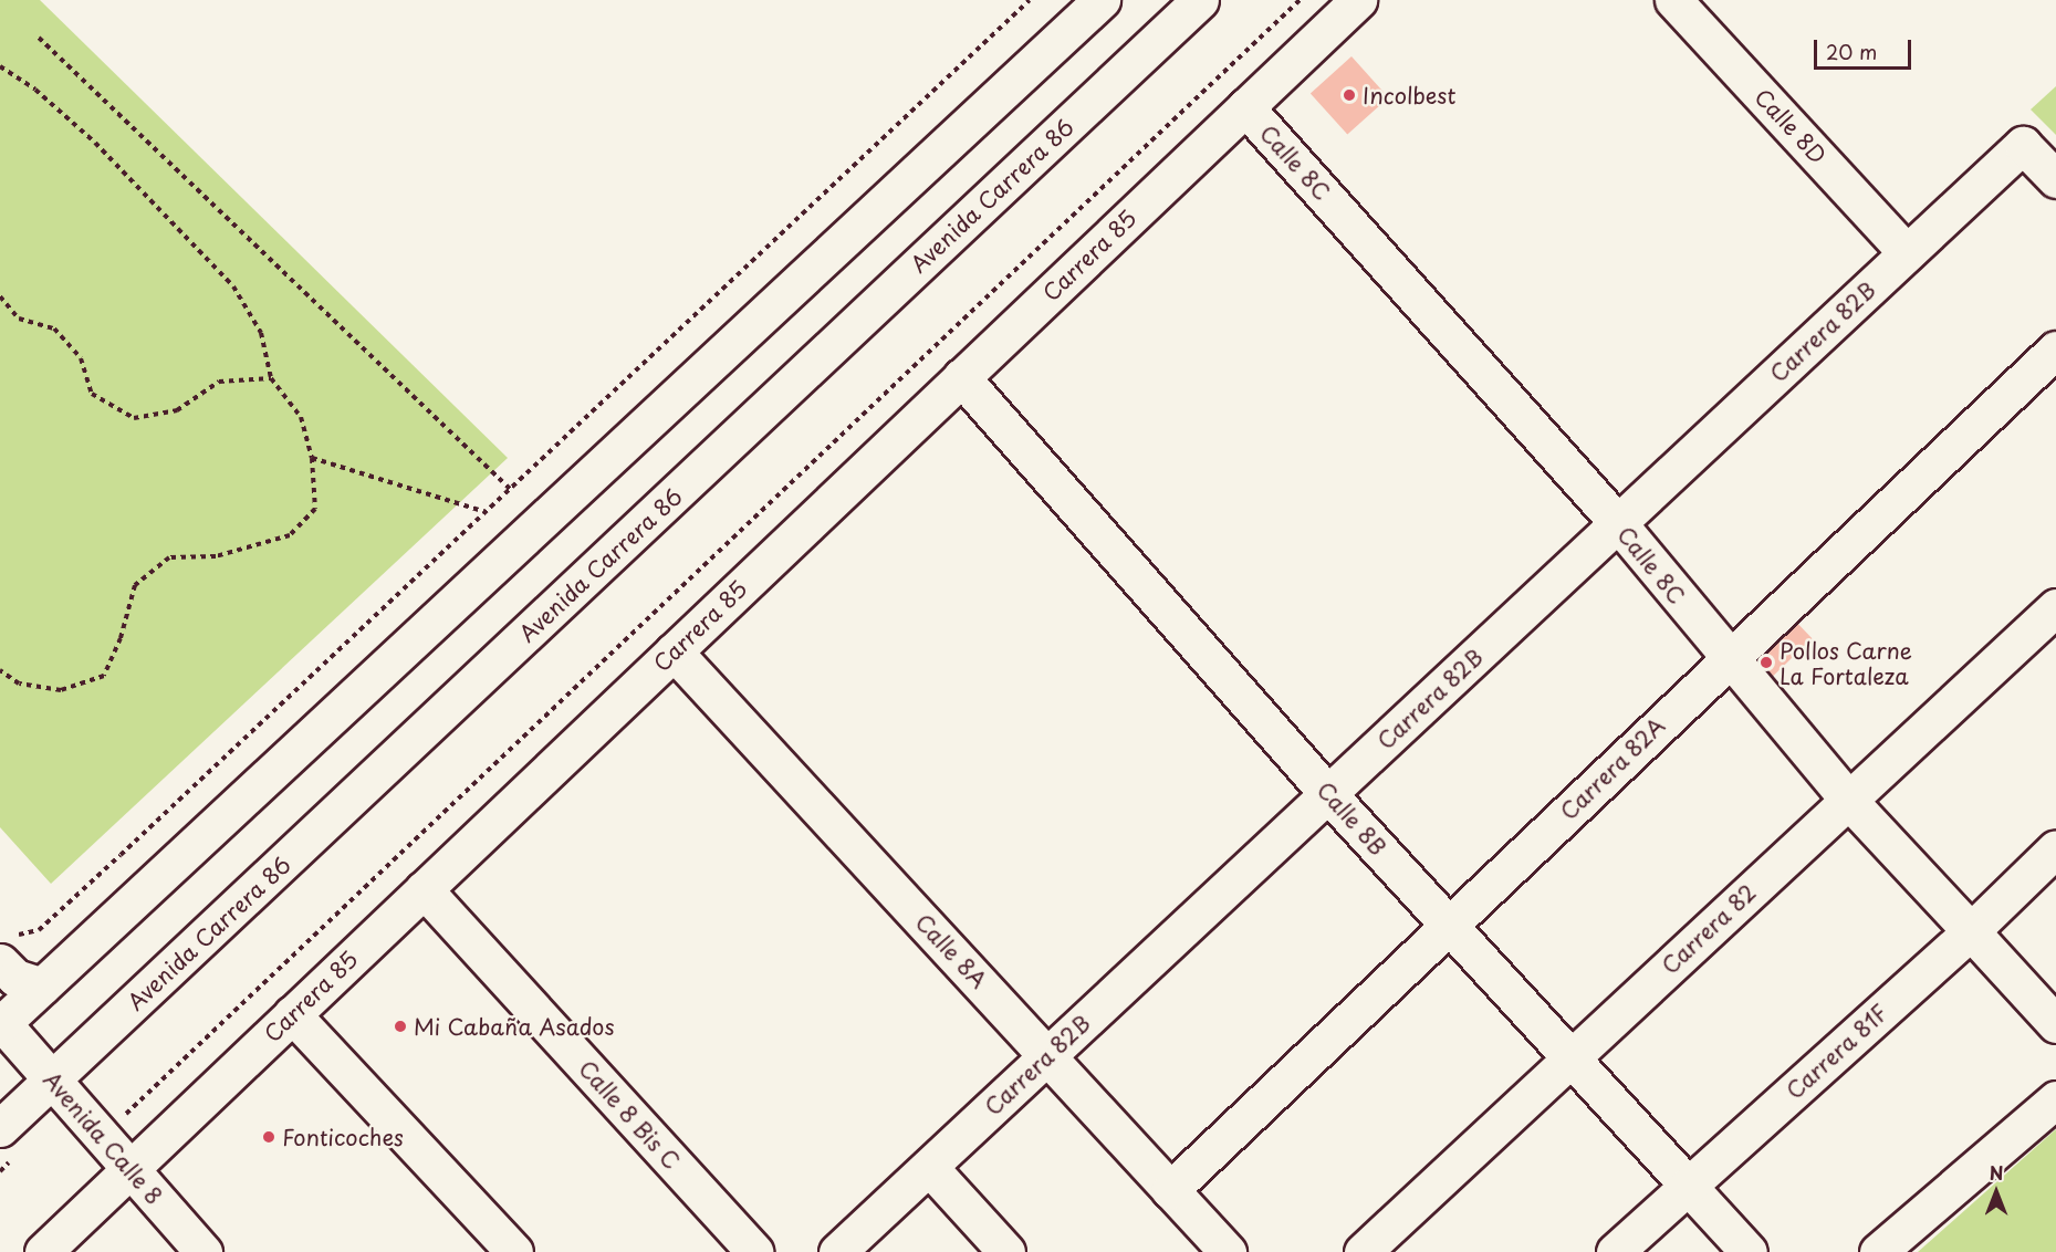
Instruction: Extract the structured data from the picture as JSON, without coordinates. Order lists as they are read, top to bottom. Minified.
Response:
{"streets":{"street":["Calle 8D","Calle 8C","Avenida Carrera 86","Carrera 85","Carrera 82B","Carrera 82A","Calle 8B","Carrera 82","Calle 8A","Carrera 81F","Calle 8 Bis C","Avenida Calle 8"]},"crossings":[["Calle 8D","Carrera 82B"],["Calle 8C","Carrera 85"],["Calle 8C","Carrera 82B"],["Calle 8C","Carrera 82A"],["Calle 8C","Carrera 82"],["Calle 8C","Carrera 81F"],["Avenida Carrera 86","Avenida Calle 8"],["Carrera 85","Calle 8B"],["Carrera 85","Calle 8A"],["Carrera 85","Calle 8 Bis C"],["Carrera 85","Avenida Calle 8"],["Carrera 82B","Calle 8B"],["Carrera 82B","Calle 8A"],["Carrera 82A","Calle 8B"],["Carrera 82A","Calle 8A"],["Calle 8B","Carrera 82"],["Calle 8B","Carrera 81F"]],"places":["Incolbest","Pollos Carne La Fortaleza","Mi Cabaña Asados","Fonticoches"],"scale_bar":"20 m","north":"top"}
